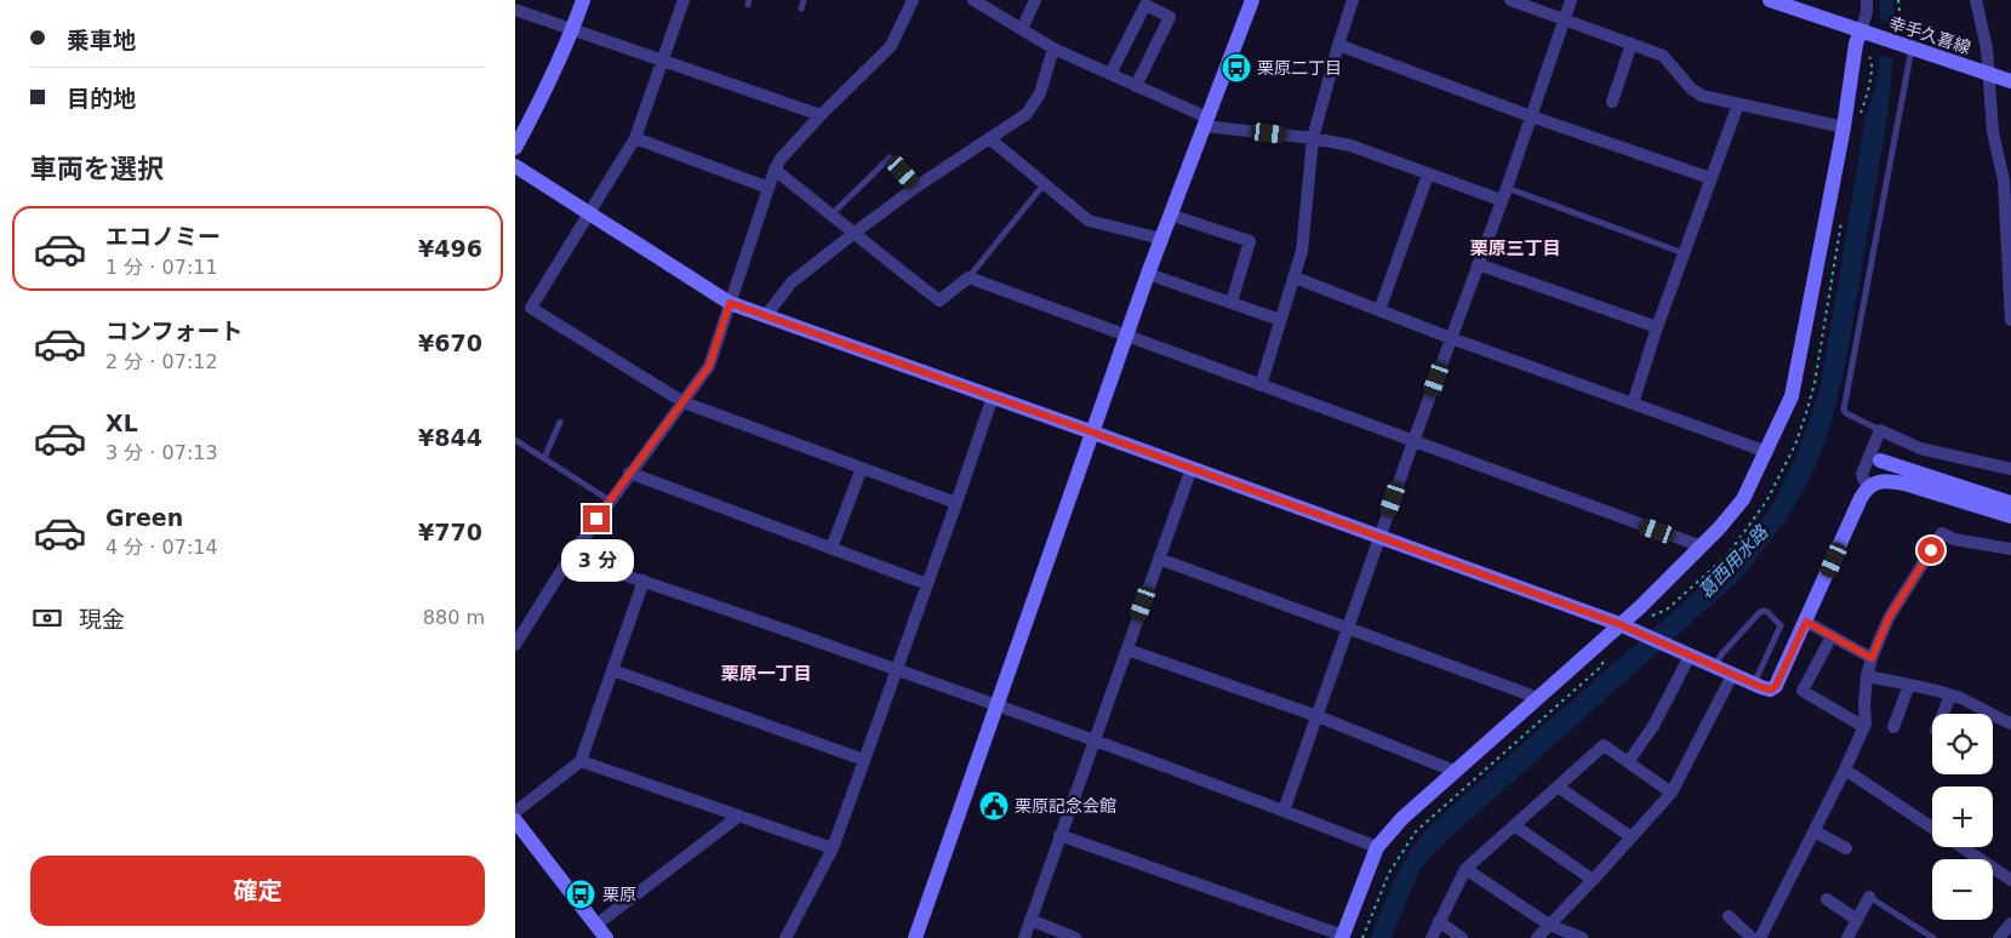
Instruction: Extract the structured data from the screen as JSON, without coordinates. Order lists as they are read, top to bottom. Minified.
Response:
{"streets":{"street":["幸手久喜線"]},"districts":["栗原三丁目","栗原一丁目"],"water":["葛西用水路"],"places":{"bus stop":["栗原二丁目","栗原"],"public building":["栗原記念会館"]},"page":{"banner":["乗車地","目的地"],"heading":"車両を選択","list":[{"name":"エコノミー","note":"1 分 · 07:11","value":"¥496"},{"name":"コンフォート","note":"2 分 · 07:12","value":"¥670"},{"name":"XL","note":"3 分 · 07:13","value":"¥844"},{"name":"Green","note":"4 分 · 07:14","value":"¥770"}],"bubble":"3 分","pay":["現金","880 m"],"map_buttons":["+","−"],"buttons":"確定"}}
